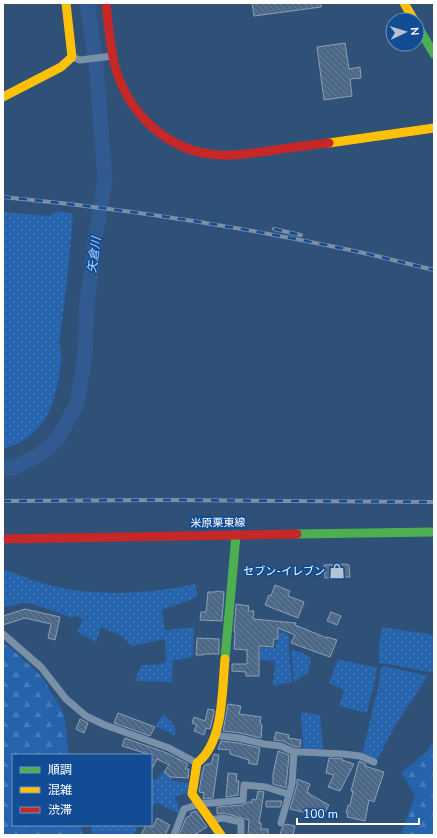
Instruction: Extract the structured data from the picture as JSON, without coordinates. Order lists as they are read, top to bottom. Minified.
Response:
{"streets":{"street":["米原栗東線"]},"water":["矢倉川"],"places":{"shop":["セブン-イレブン"]},"legend":["順調","混雑","渋滞"],"scale_bar":"100 m","north":"right"}
